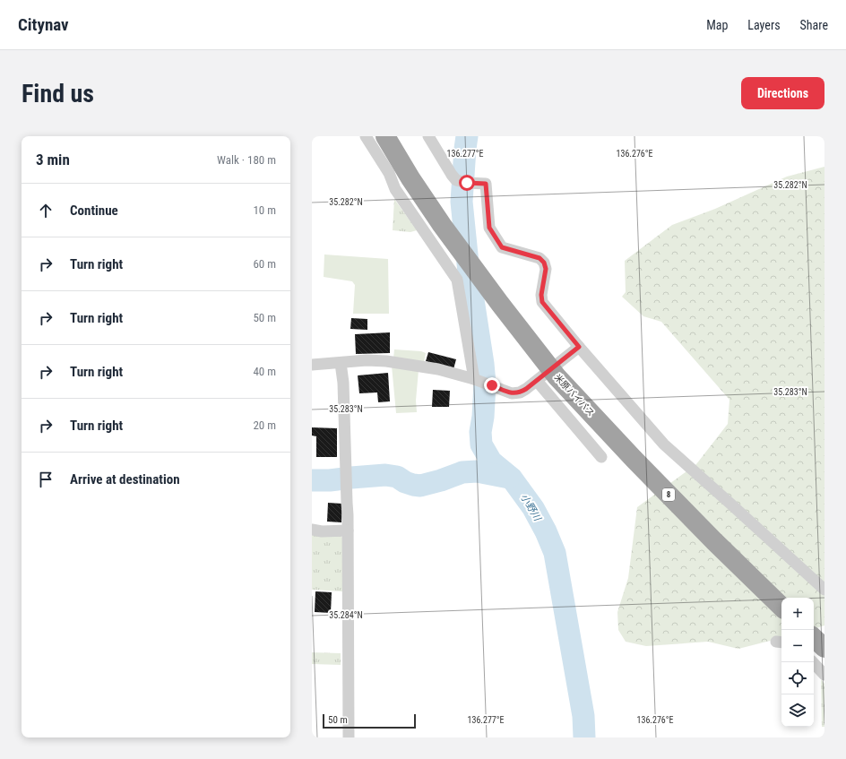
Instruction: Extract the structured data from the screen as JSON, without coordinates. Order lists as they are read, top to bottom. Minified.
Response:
{"streets":{"highway":["米原バイパス","8"]},"water":["小野川"],"scale_bar":"50 m","page":{"header":"Citynav","nav":["Map","Layers","Share"],"buttons":"Directions","title":"Find us","heading":["3 min","Walk · 180 m"],"list":[["Continue","10 m"],["Turn right","60 m"],["Turn right","50 m"],["Turn right","40 m"],["Turn right","20 m"],"Arrive at destination"],"map_buttons":["+","−"],"scale":"50 m"},"coordinates":["136.277°E","136.276°E","35.282°N","35.283°N","35.284°N"]}
